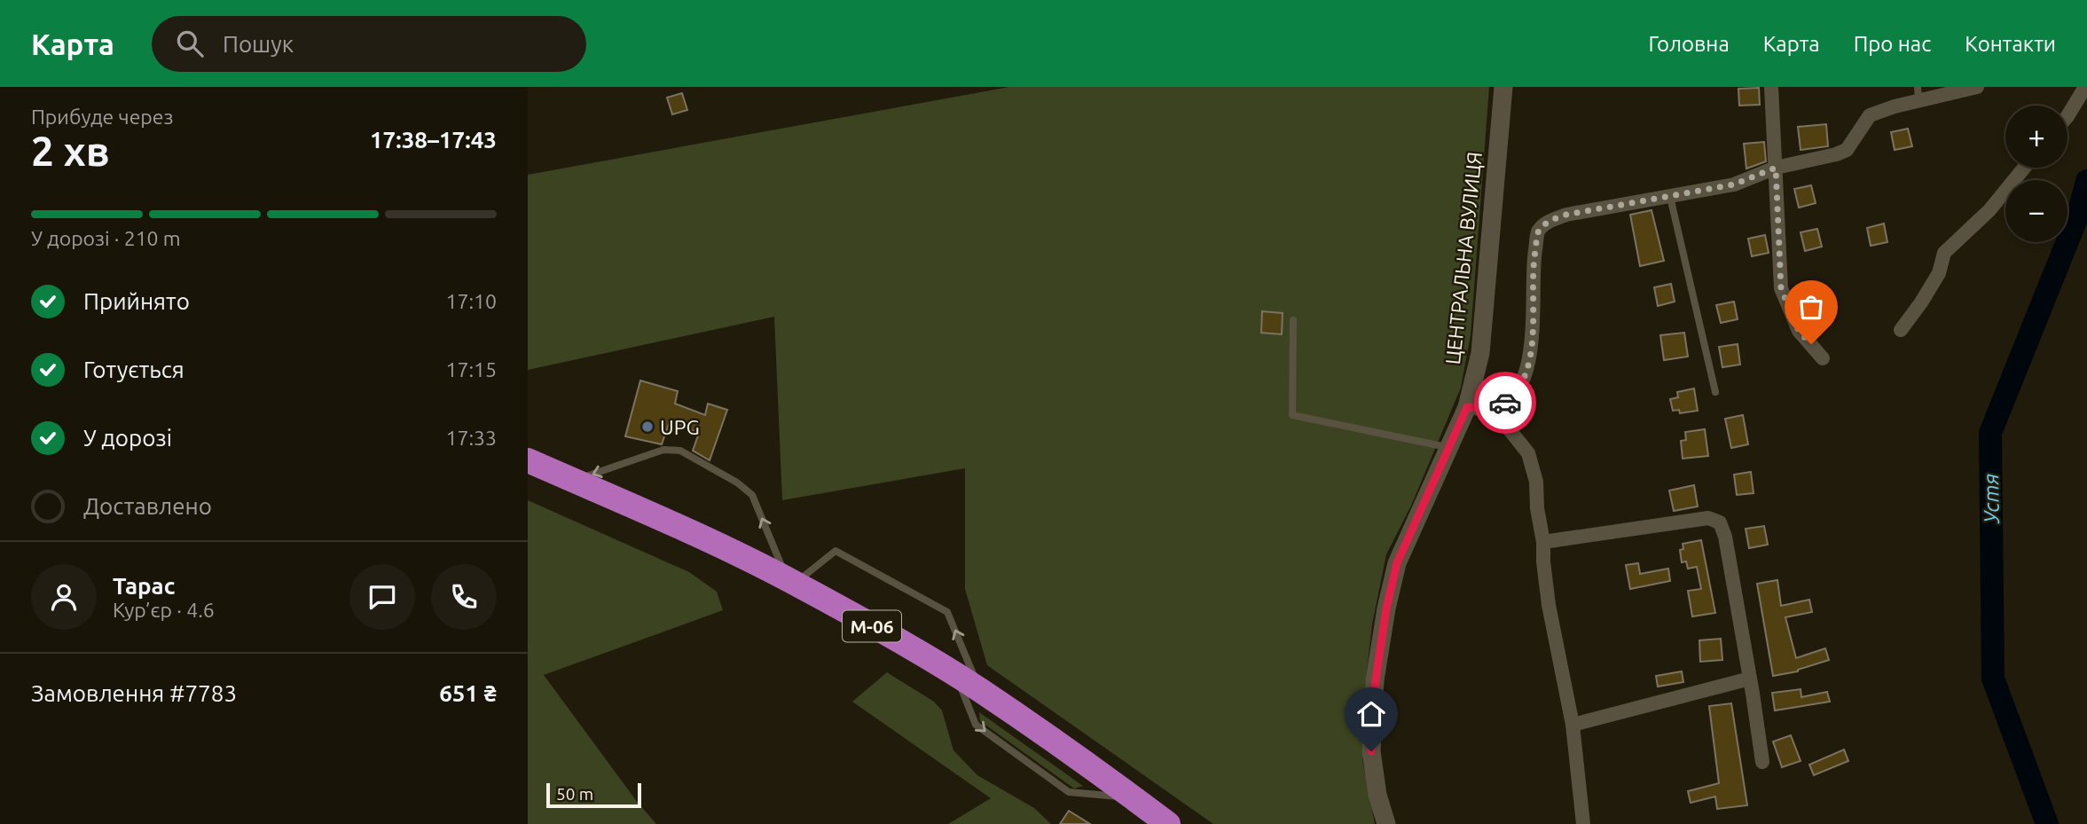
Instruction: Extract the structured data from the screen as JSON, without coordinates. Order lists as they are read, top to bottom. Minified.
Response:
{"streets":{"highway":["М-06"],"street":["ЦЕНТРАЛЬНА ВУЛИЦЯ"]},"water":["Устя"],"places":["UPG"],"scale_bar":"50 m","page":{"header":"Карта","search":"Пошук","nav":["Головна","Карта","Про нас","Контакти"],"heading":["2 хв","Прибуде через","17:38–17:43"],"panel":["Тарас","Кур’єр · 4.6","Замовлення #7783","651 ₴"],"map_buttons":["+","−"],"bar":"У дорозі · 210 m","list":[["Прийнято","17:10"],["Готується","17:15"],["У дорозі","17:33"],"Доставлено"],"scale":"50 m"}}
